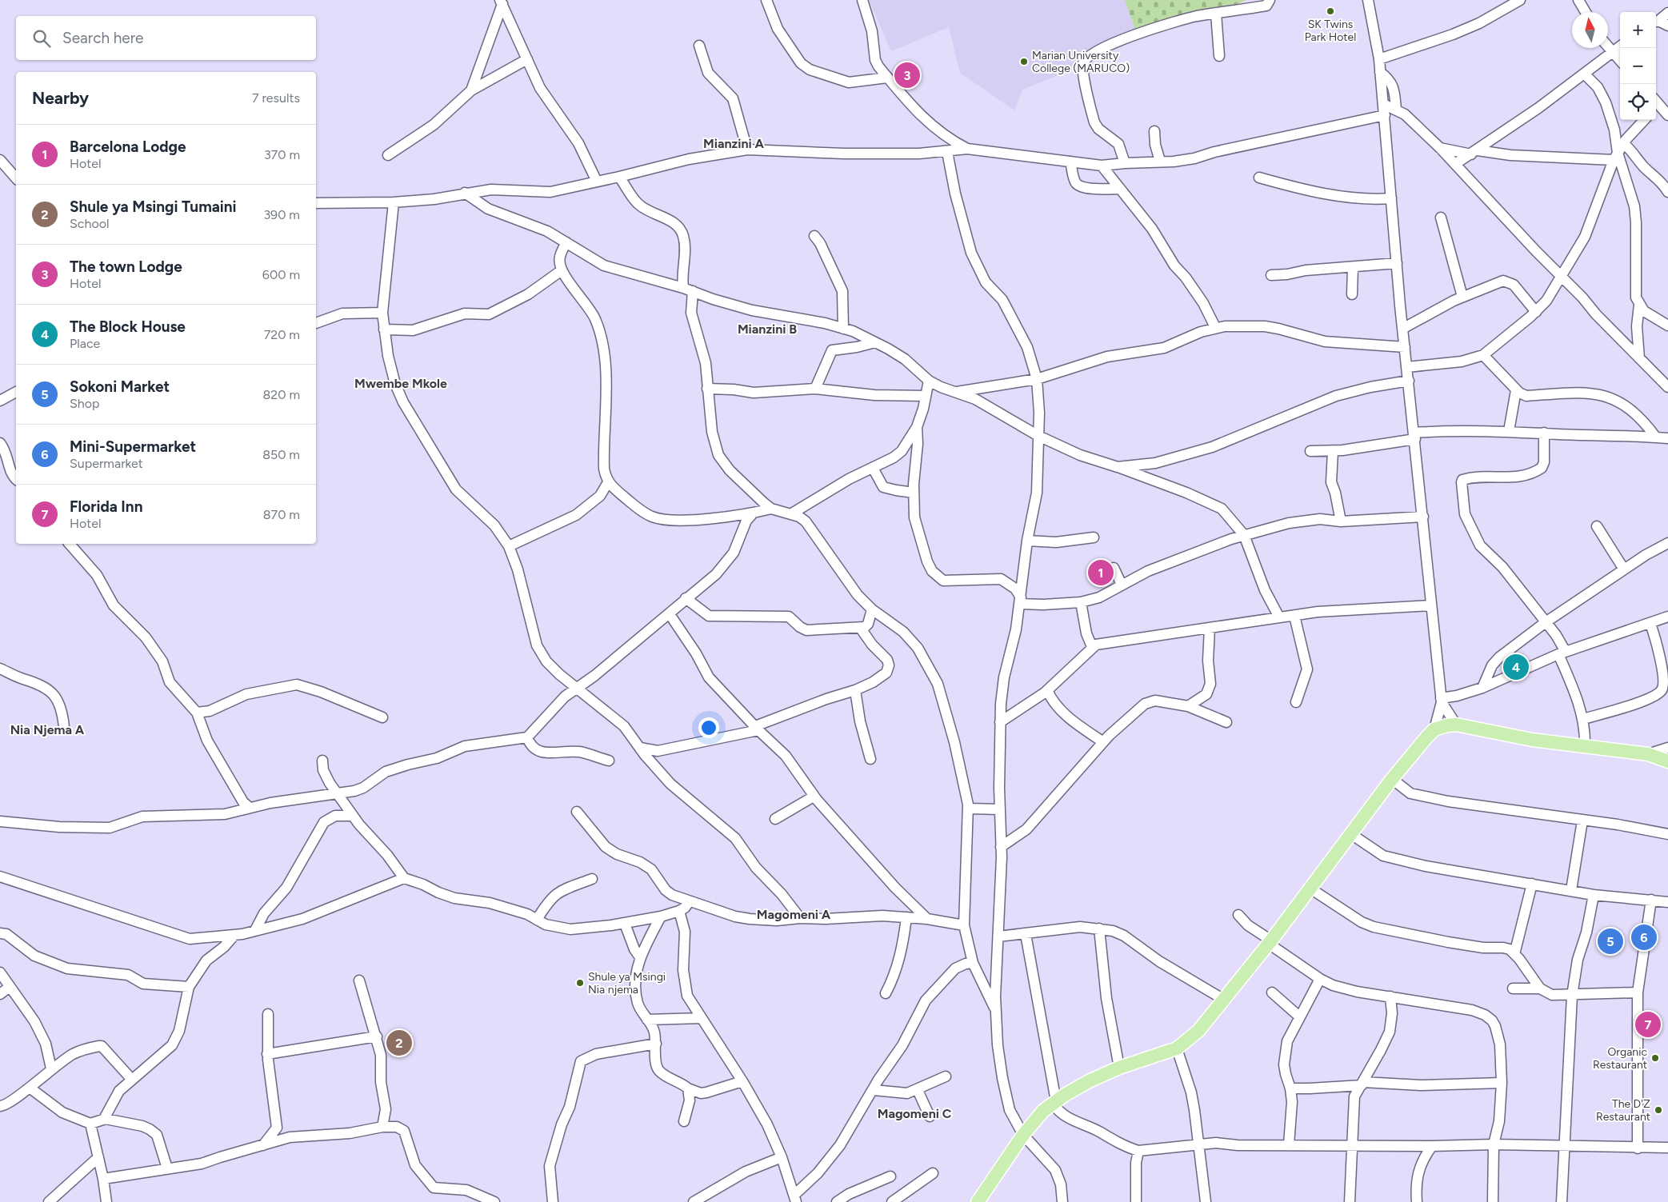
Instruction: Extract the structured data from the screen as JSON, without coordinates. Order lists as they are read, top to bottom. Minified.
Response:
{"districts":["Mianzini A","Mianzini B","Mwembe Mkole","Nia Njema A","Magomeni A","Magomeni C"],"places":["SK Twins Park Hotel","Marian University College (MARUCO)","Shule ya Msingi Nia njema","Organic Restaurant","The D'Z Restaurant"],"north":"top","page":{"map_buttons":["+","−"],"search":"Search here","pins":["3","1","4","6","5","7","2"],"heading":["Nearby","7 results"],"list":[{"mark":"1","name":"Barcelona Lodge","note":"Hotel","value":"370 m"},{"mark":"2","name":"Shule ya Msingi Tumaini","note":"School","value":"390 m"},{"mark":"3","name":"The town Lodge","note":"Hotel","value":"600 m"},{"mark":"4","name":"The Block House","note":"Place","value":"720 m"},{"mark":"5","name":"Sokoni Market","note":"Shop","value":"820 m"},{"mark":"6","name":"Mini-Supermarket","note":"Supermarket","value":"850 m"},{"mark":"7","name":"Florida Inn","note":"Hotel","value":"870 m"}]}}
